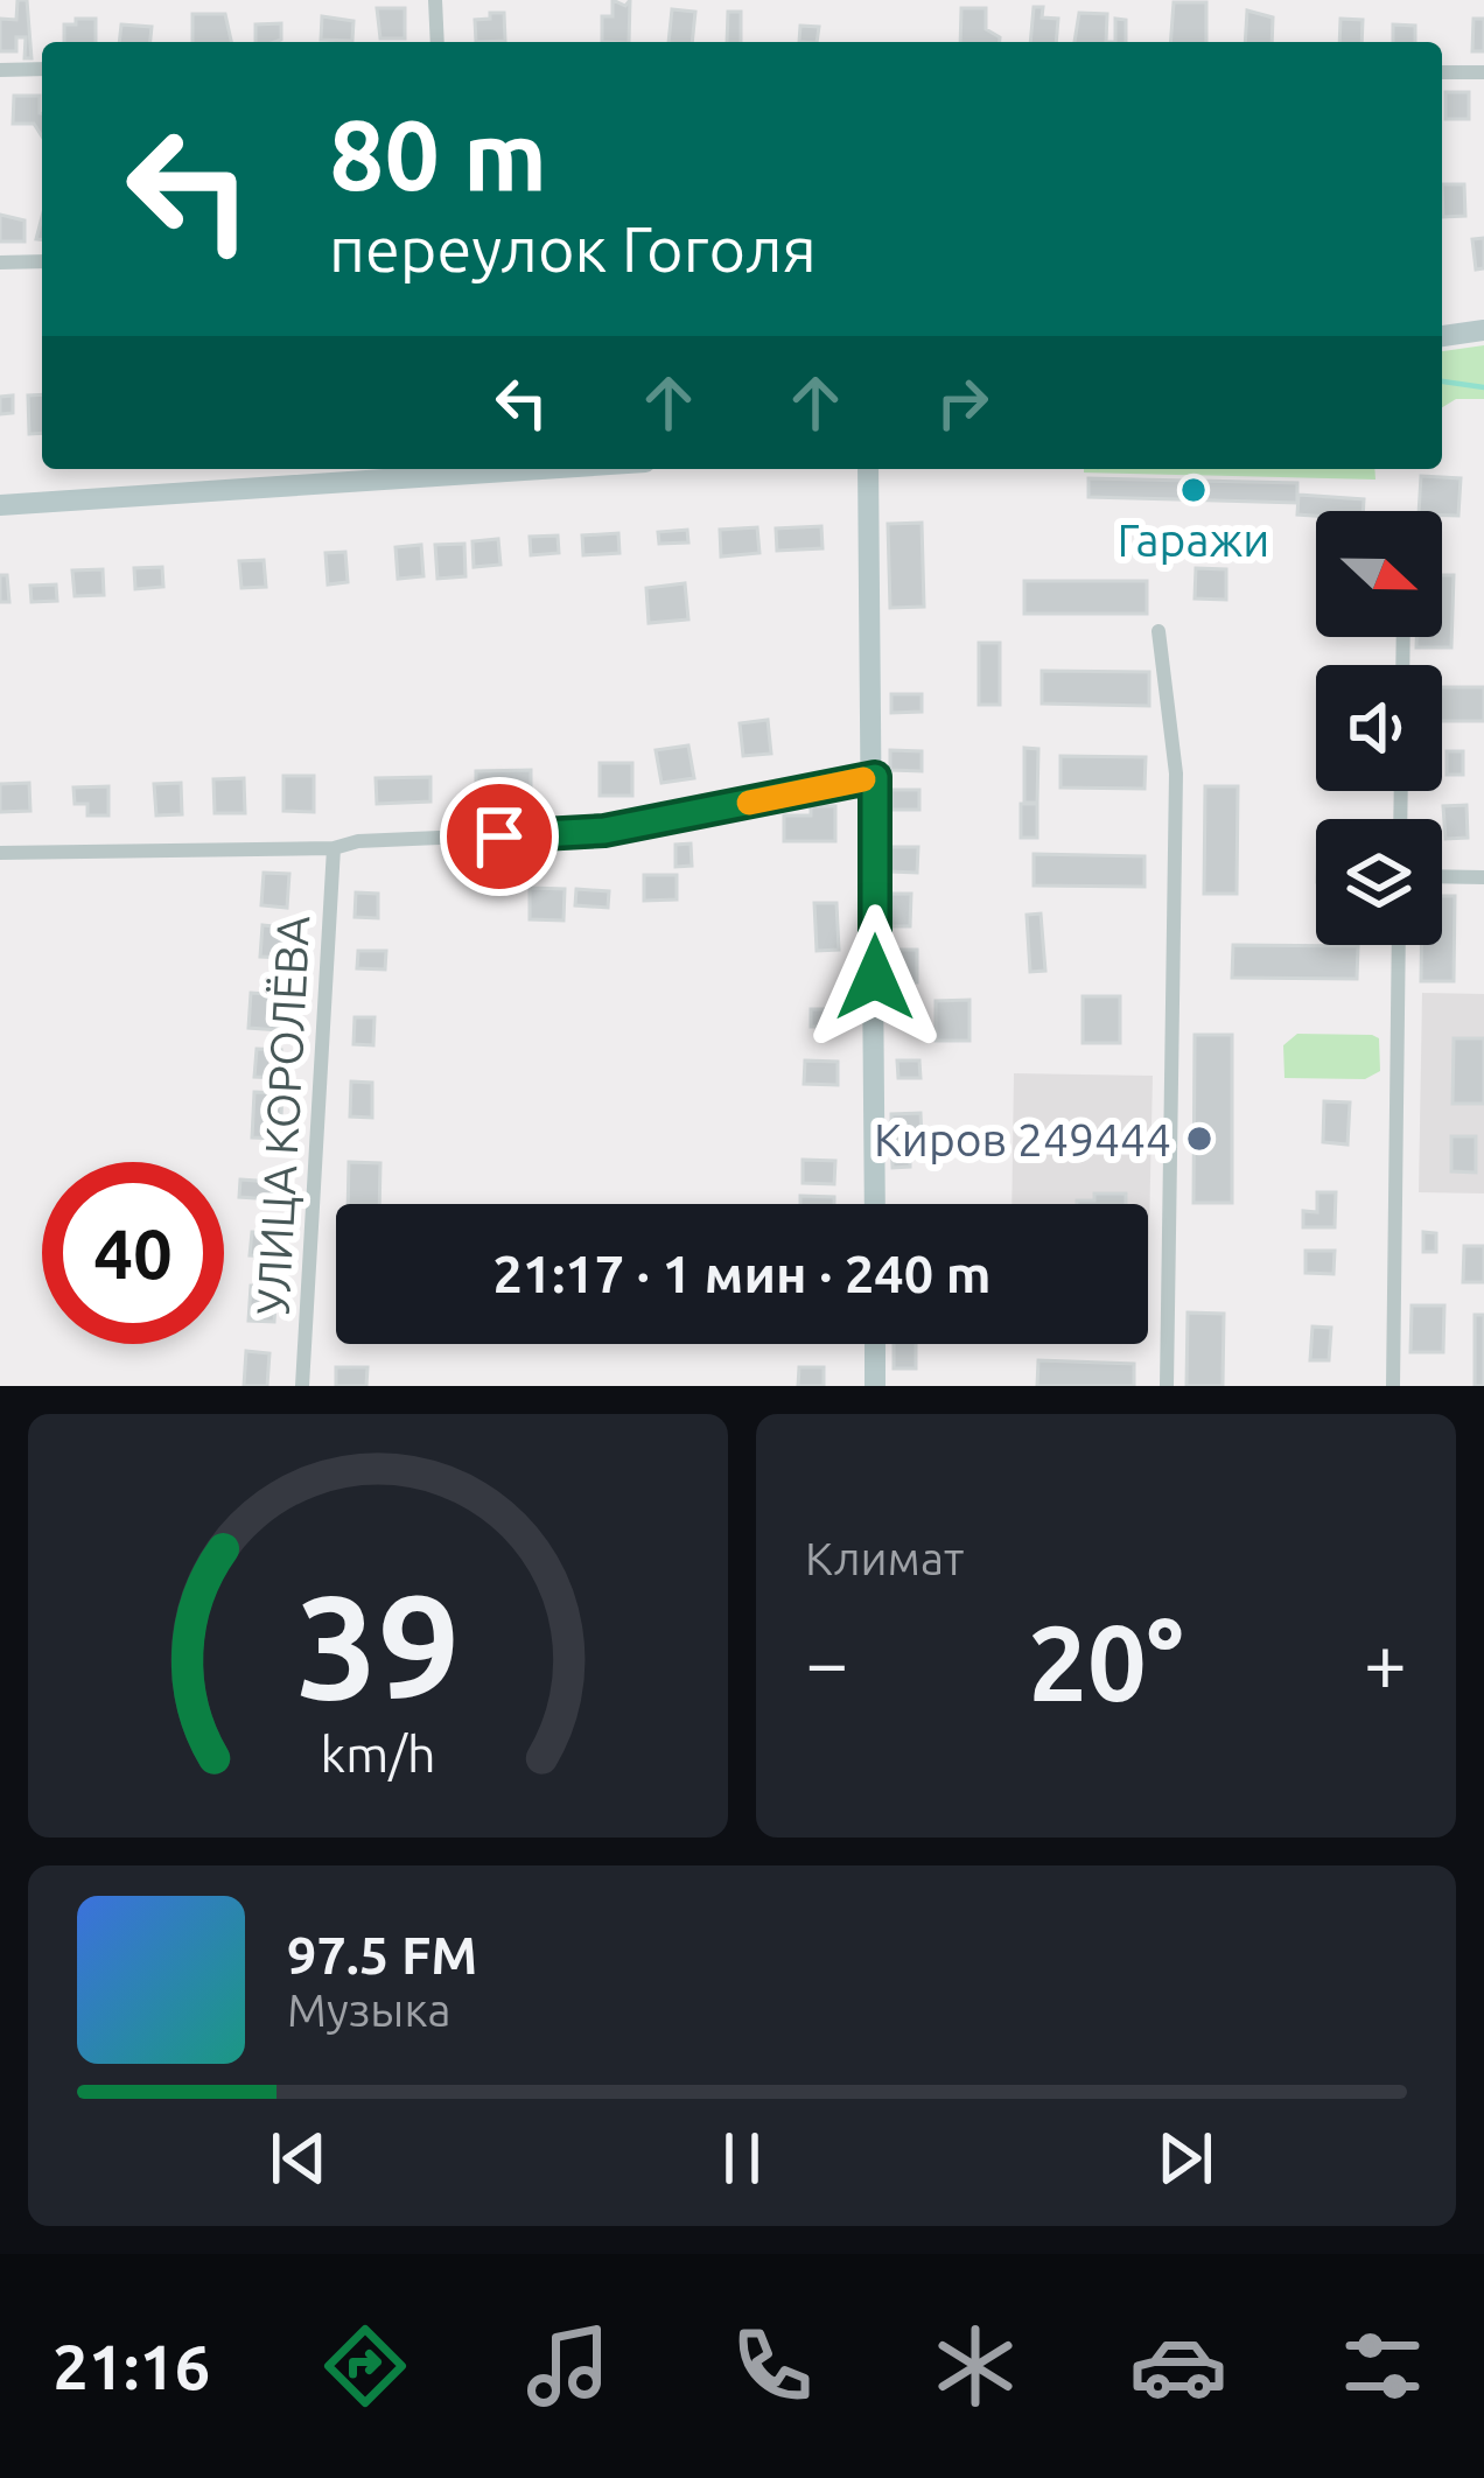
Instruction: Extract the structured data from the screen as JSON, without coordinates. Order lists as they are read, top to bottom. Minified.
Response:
{"streets":{"street":["УЛИЦА КОРОЛЁВА"]},"places":["Гаражи","Киров 249444"],"north":"right","page":{"turn":["80 m","переулок Гоголя"],"limit":"40","trip":"21:17 · 1 мин · 240 m","tile":"Климат","heat":["−","20°","+"],"song":["97.5 FM","Музыка"],"tabs":"21:16","gauge":["39","km/h"]}}
